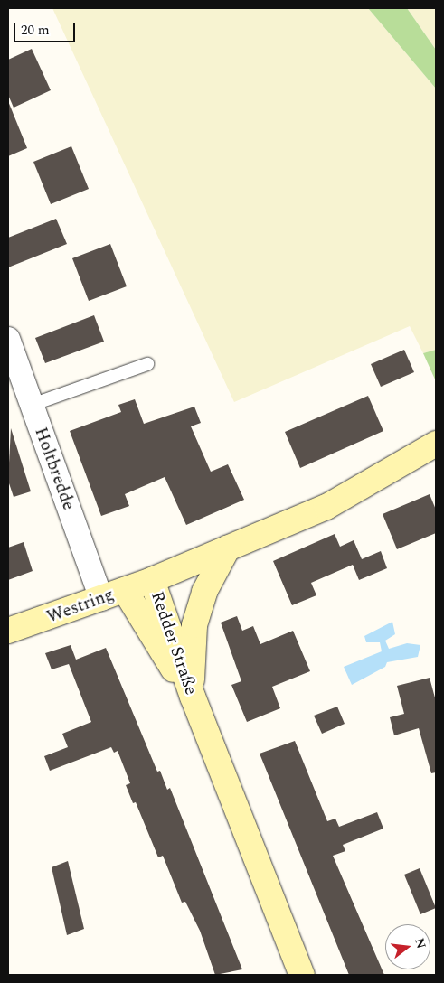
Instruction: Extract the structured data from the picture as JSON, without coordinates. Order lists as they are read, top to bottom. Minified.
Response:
{"streets":{"street":["Holtbredde","Westring","Redder Straße"]},"crossings":[["Holtbredde","Westring"],["Westring","Redder Straße"]],"scale_bar":"20 m","north":"right"}
